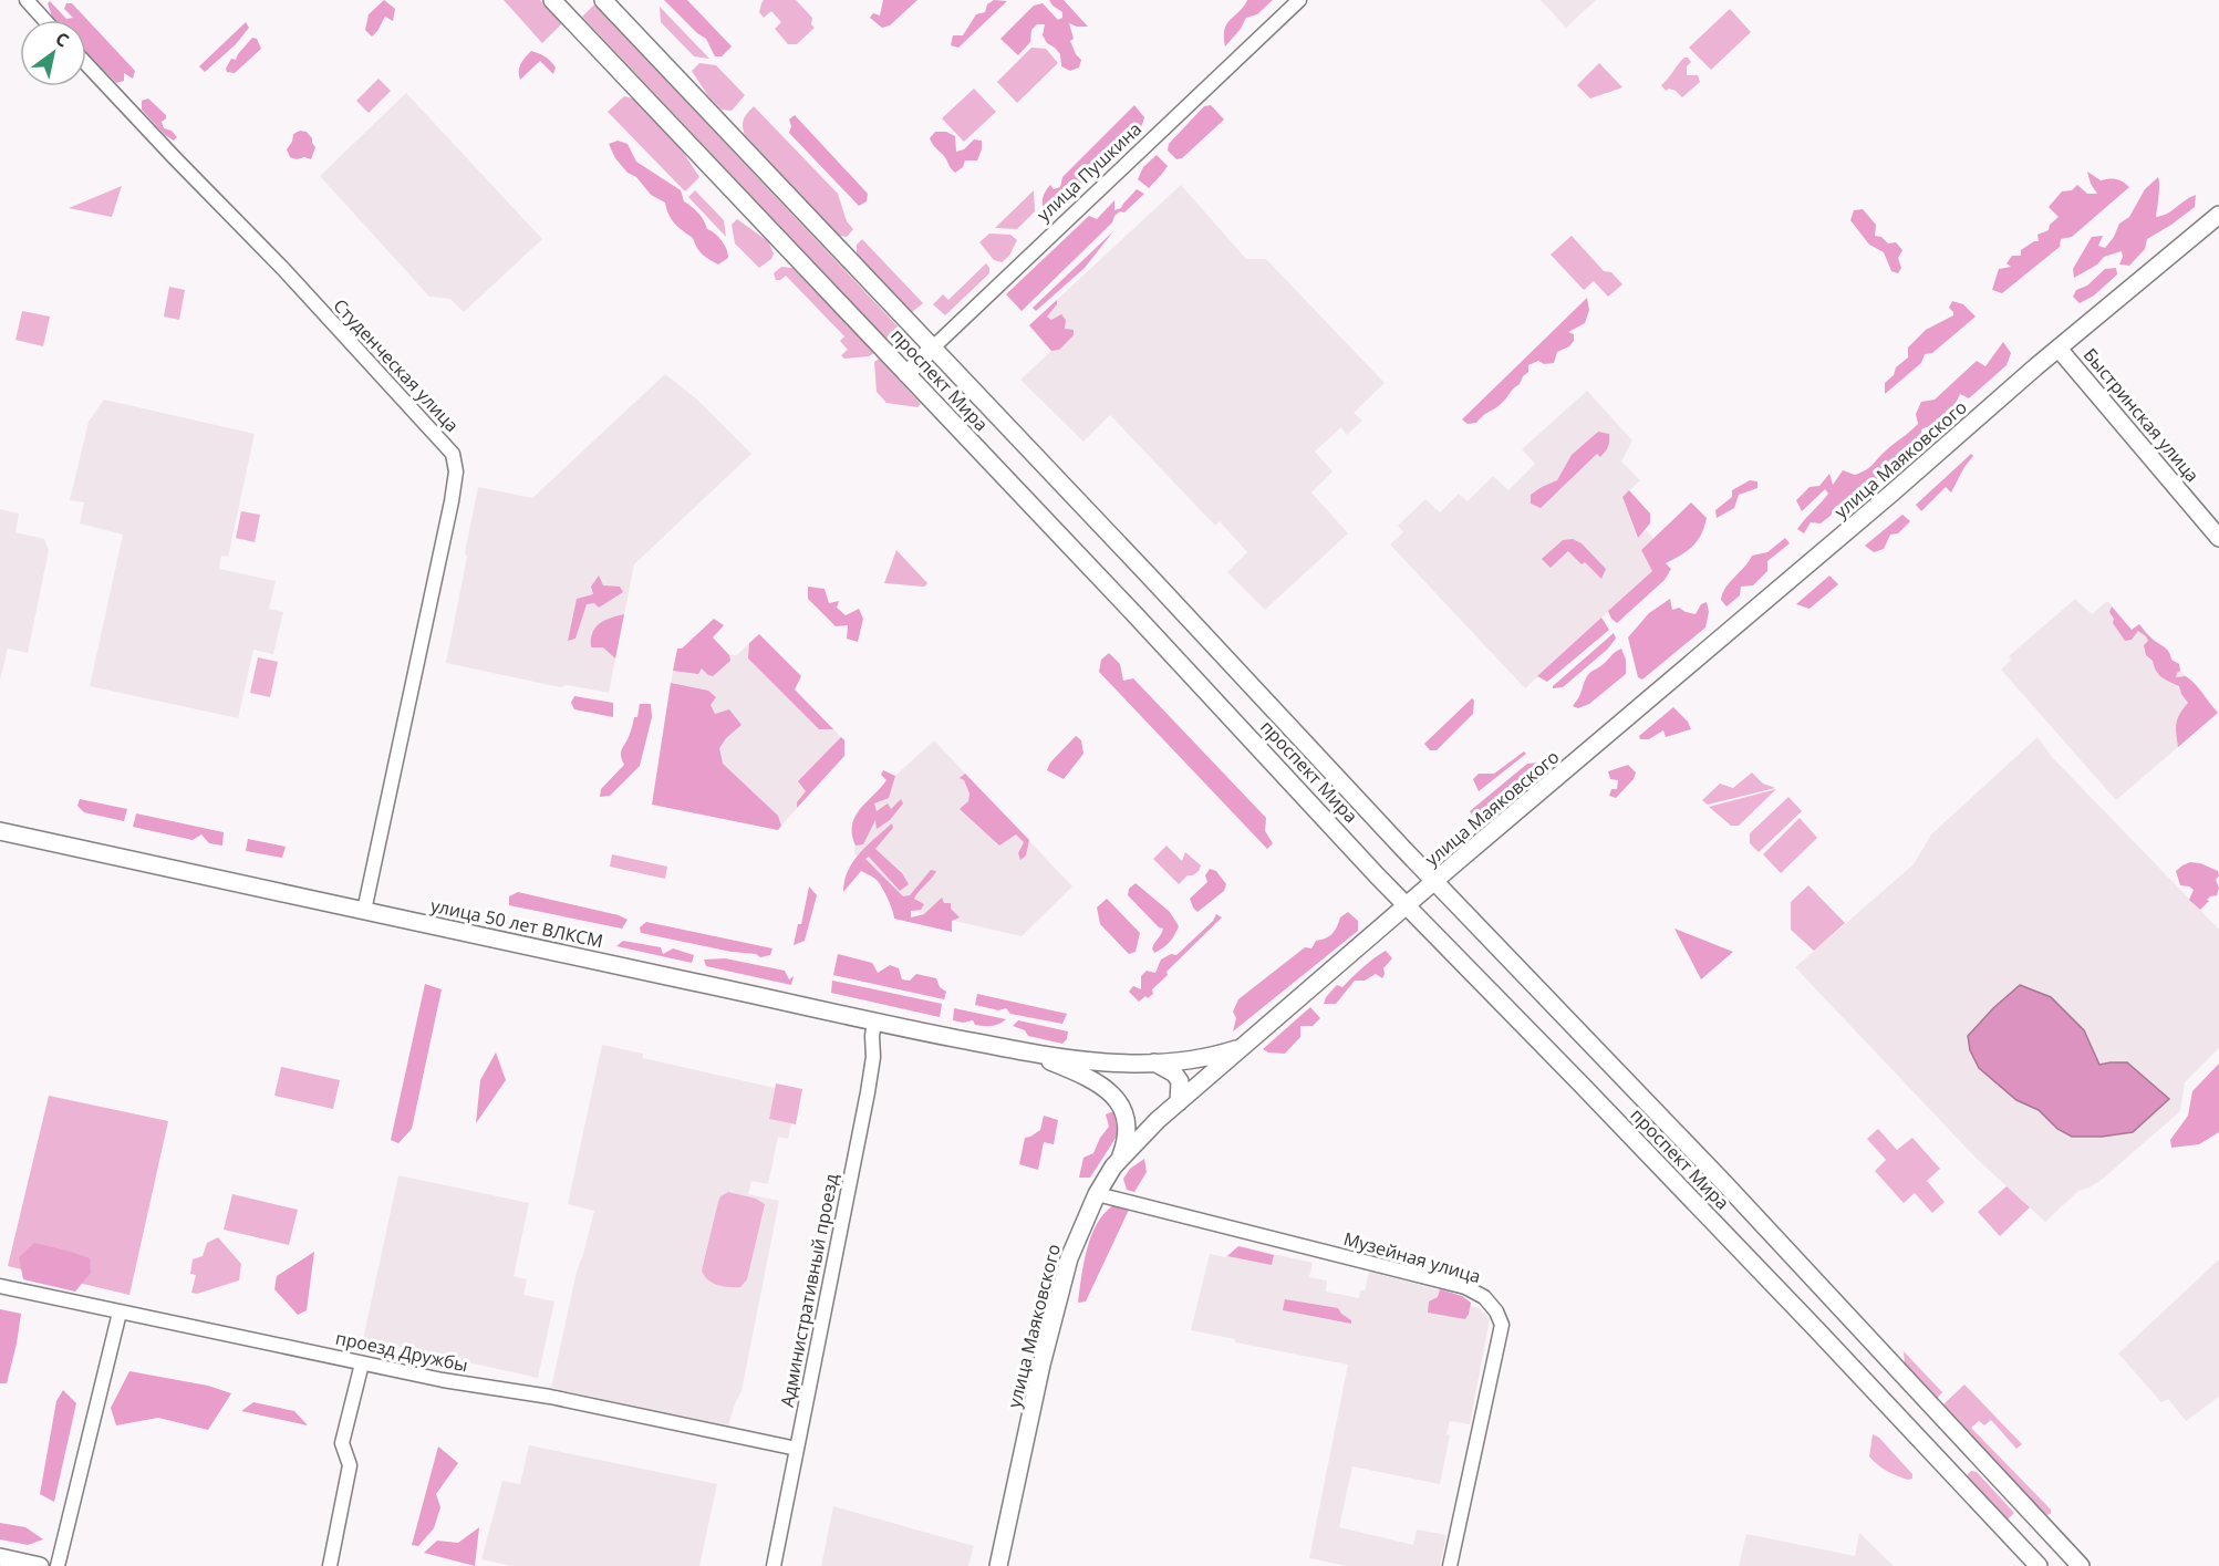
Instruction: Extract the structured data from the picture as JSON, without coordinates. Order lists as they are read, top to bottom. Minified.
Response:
{"streets":{"main road":["улица Пушкина","проспект Мира","Быстринская улица","улица Маяковского","улица 50 лет ВЛКСМ"],"street":["Студенческая улица","Музейная улица","Административный проезд","проезд Дружбы"]},"crossings":[["улица Пушкина","проспект Мира"],["Студенческая улица","улица 50 лет ВЛКСМ"],["проспект Мира","улица Маяковского"],["Быстринская улица","улица Маяковского"],["улица Маяковского","улица 50 лет ВЛКСМ"],["улица Маяковского","Музейная улица"],["улица 50 лет ВЛКСМ","Административный проезд"],["Административный проезд","проезд Дружбы"]],"north":"top right"}
